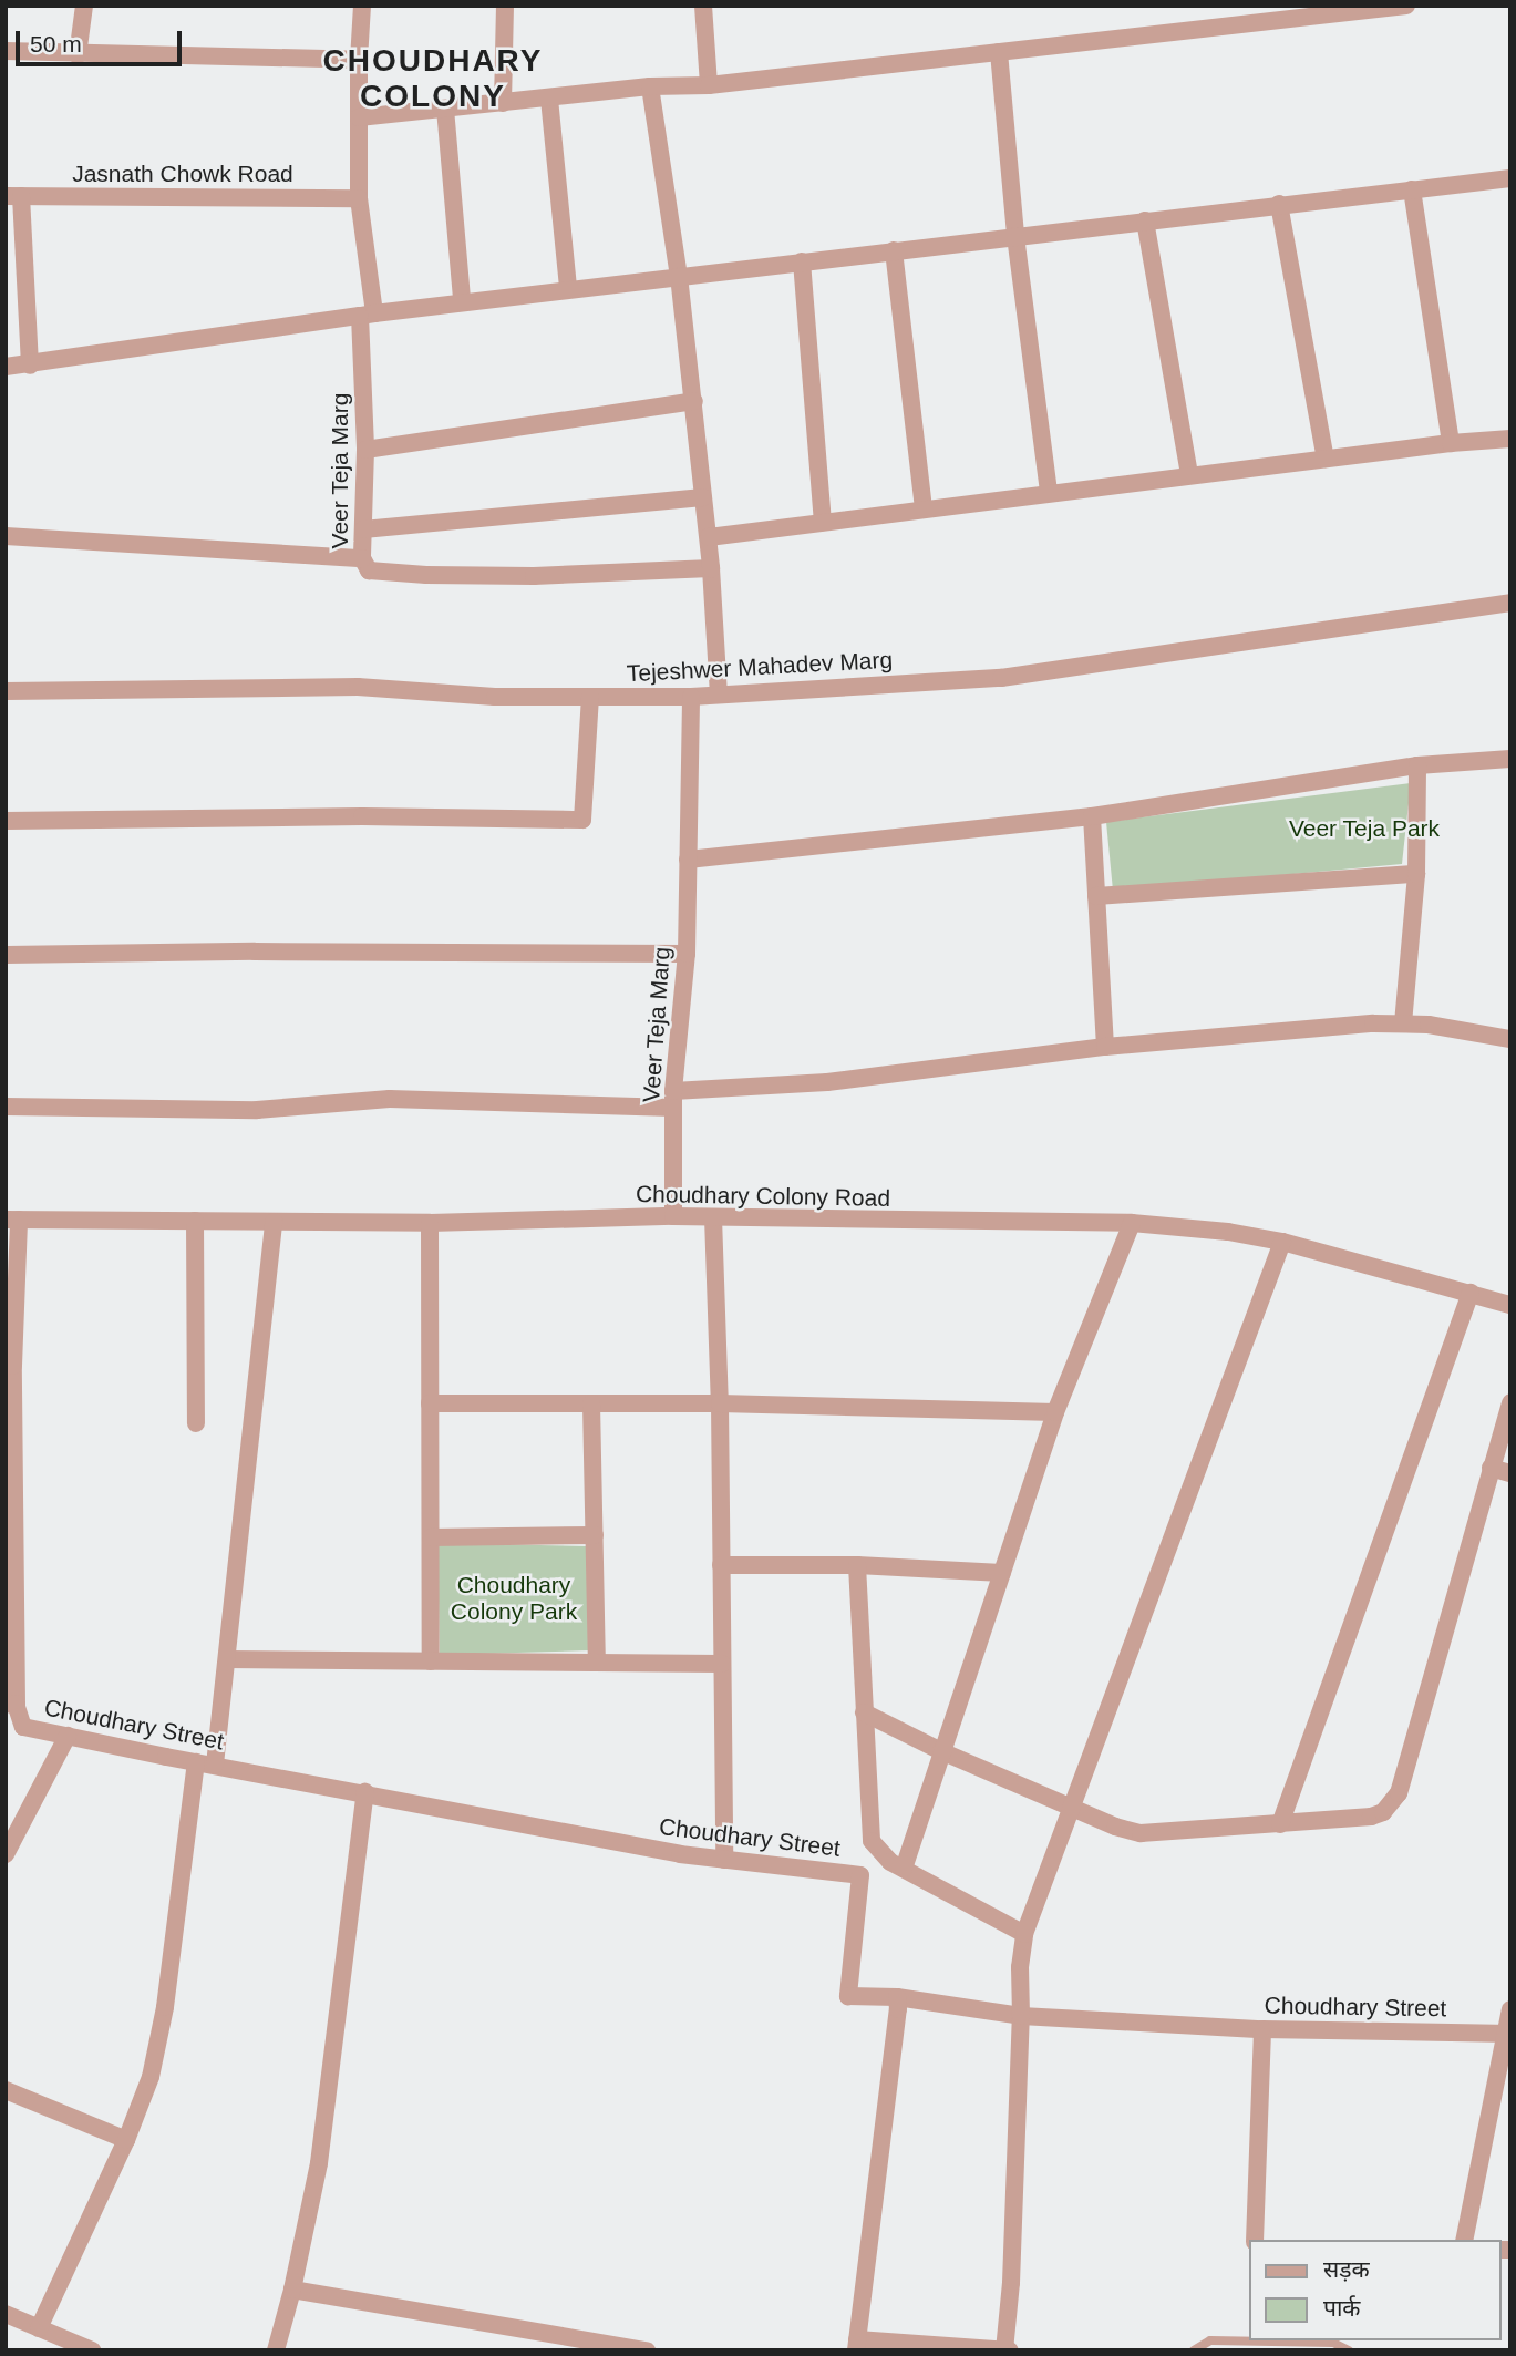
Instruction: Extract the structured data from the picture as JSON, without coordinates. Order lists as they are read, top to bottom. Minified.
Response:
{"streets":{"street":["Jasnath Chowk Road","Veer Teja Marg","Tejeshwer Mahadev Marg","Choudhary Colony Road","Choudhary Street"]},"crossings":[["Jasnath Chowk Road","Veer Teja Marg"],["Veer Teja Marg","Tejeshwer Mahadev Marg"],["Veer Teja Marg","Choudhary Colony Road"]],"districts":["CHOUDHARY COLONY"],"parks":["Veer Teja Park","Choudhary Colony Park"],"legend":["सड़क","पार्क"],"scale_bar":"50 m"}
